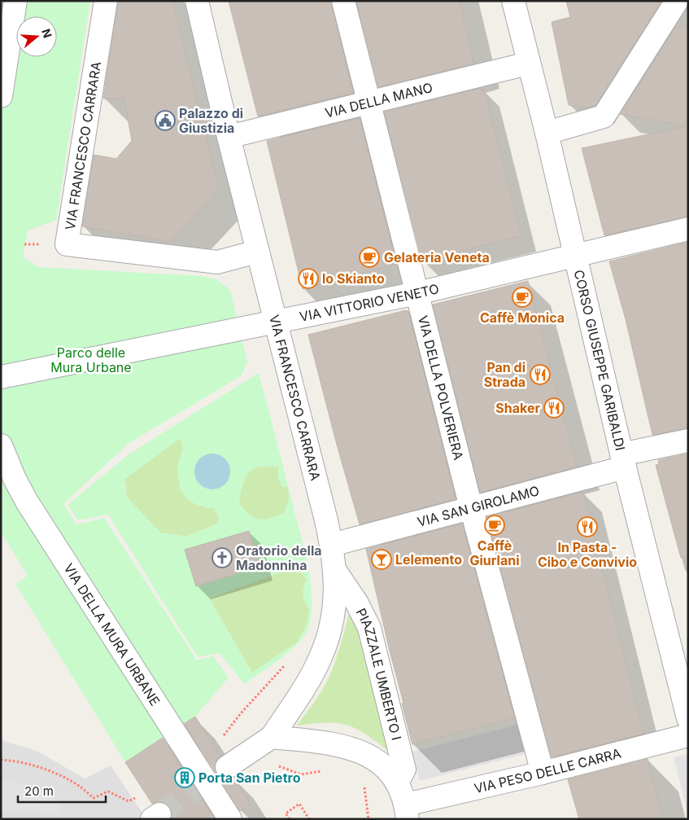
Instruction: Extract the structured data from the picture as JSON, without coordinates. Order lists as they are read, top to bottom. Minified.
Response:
{"streets":{"street":["VIA DELLA MANO","VIA FRANCESCO CARRARA","VIA VITTORIO VENETO","CORSO GIUSEPPE GARIBALDI","VIA DELLA POLVERIERA","VIA SAN GIROLAMO","VIA DELLA MURA URBANE","PIAZZALE UMBERTO I","VIA PESO DELLE CARRA"]},"crossings":[["VIA DELLA MANO","VIA FRANCESCO CARRARA"],["VIA DELLA MANO","CORSO GIUSEPPE GARIBALDI"],["VIA DELLA MANO","VIA DELLA POLVERIERA"],["VIA FRANCESCO CARRARA","VIA VITTORIO VENETO"],["VIA FRANCESCO CARRARA","VIA SAN GIROLAMO"],["VIA FRANCESCO CARRARA","PIAZZALE UMBERTO I"],["VIA VITTORIO VENETO","CORSO GIUSEPPE GARIBALDI"],["VIA VITTORIO VENETO","VIA DELLA POLVERIERA"],["CORSO GIUSEPPE GARIBALDI","VIA SAN GIROLAMO"],["VIA DELLA POLVERIERA","VIA SAN GIROLAMO"],["VIA DELLA POLVERIERA","VIA PESO DELLE CARRA"],["VIA SAN GIROLAMO","PIAZZALE UMBERTO I"]],"parks":["Parco delle Mura Urbane"],"places":{"public building":["Palazzo di Giustizia"],"cafe":["Gelateria Veneta","Caffè Monica","Caffè Giurlani"],"restaurant":["lo Skianto","Pan di Strada","Shaker","In Pasta - Cibo e Convivio"],"church":["Oratorio della Madonnina"],"bar":["Lelemento"],"building":["Porta San Pietro"]},"scale_bar":"20 m","north":"right"}
